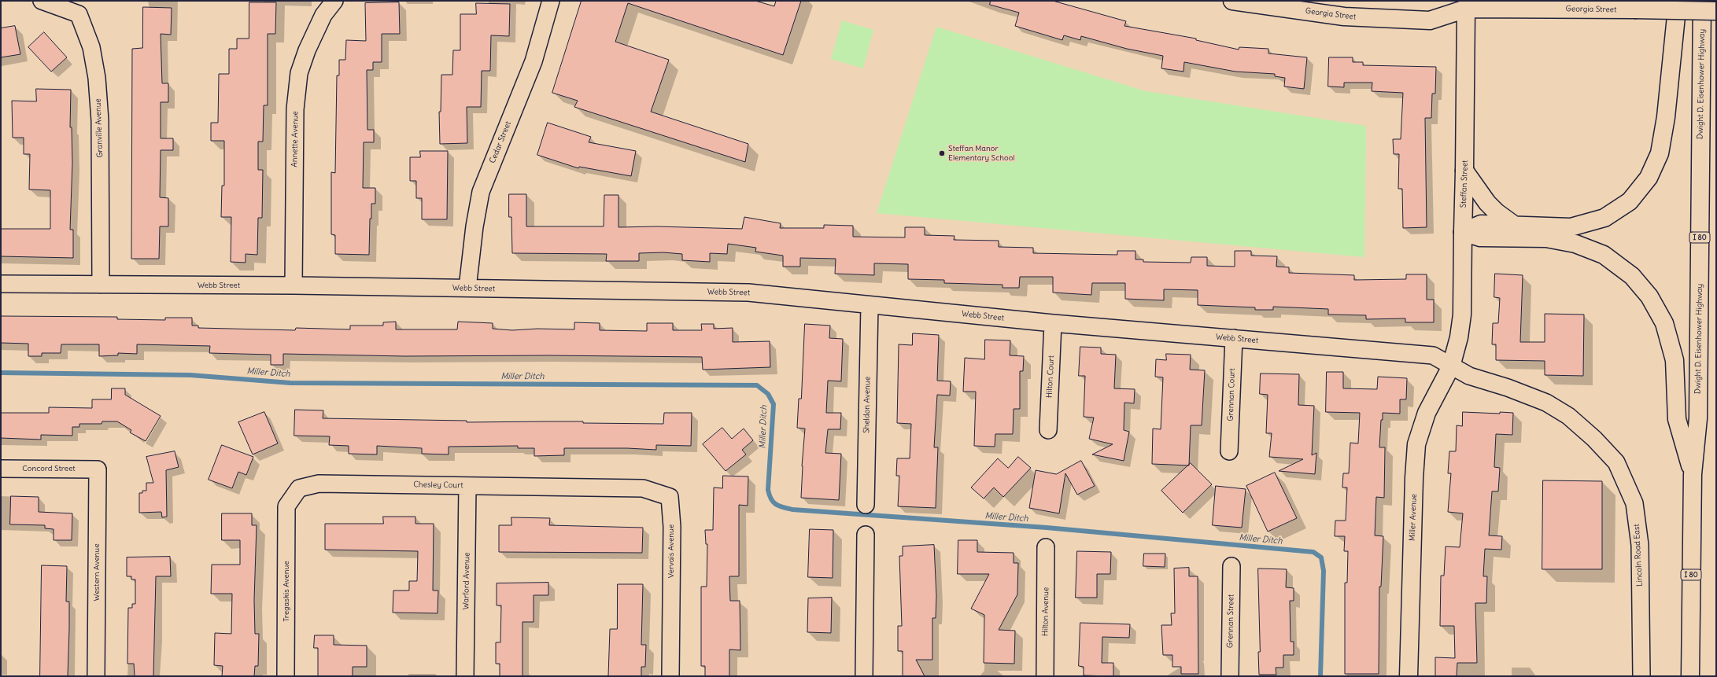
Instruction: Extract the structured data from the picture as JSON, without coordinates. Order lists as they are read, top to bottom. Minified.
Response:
{"streets":{"main road":["Georgia Street","Dwight D. Eisenhower Highway","Steffan Street","I 80","Miller Avenue"],"street":["Granville Avenue","Annette Avenue","Cedar Street","Webb Street","Hilton Court","Grennan Court","Sheldon Avenue","Concord Street","Chesley Court","Vervais Avenue","Lincoln Road East","Western Avenue","Warford Avenue","Tregaskis Avenue","Hilton Avenue","Grennan Street"]},"crossings":[["Georgia Street","Steffan Street"],["Granville Avenue","Webb Street"],["Annette Avenue","Webb Street"],["Cedar Street","Webb Street"],["Steffan Street","Webb Street"],["Steffan Street","Miller Avenue"],["Steffan Street","Lincoln Road East"],["Webb Street","Hilton Court"],["Webb Street","Grennan Court"],["Webb Street","Sheldon Avenue"],["Webb Street","Miller Avenue"],["Webb Street","Lincoln Road East"],["Concord Street","Western Avenue"],["Chesley Court","Vervais Avenue"],["Chesley Court","Warford Avenue"],["Chesley Court","Tregaskis Avenue"],["Miller Avenue","Lincoln Road East"]],"water":["Miller Ditch"],"places":["Steffan Manor Elementary School"]}
